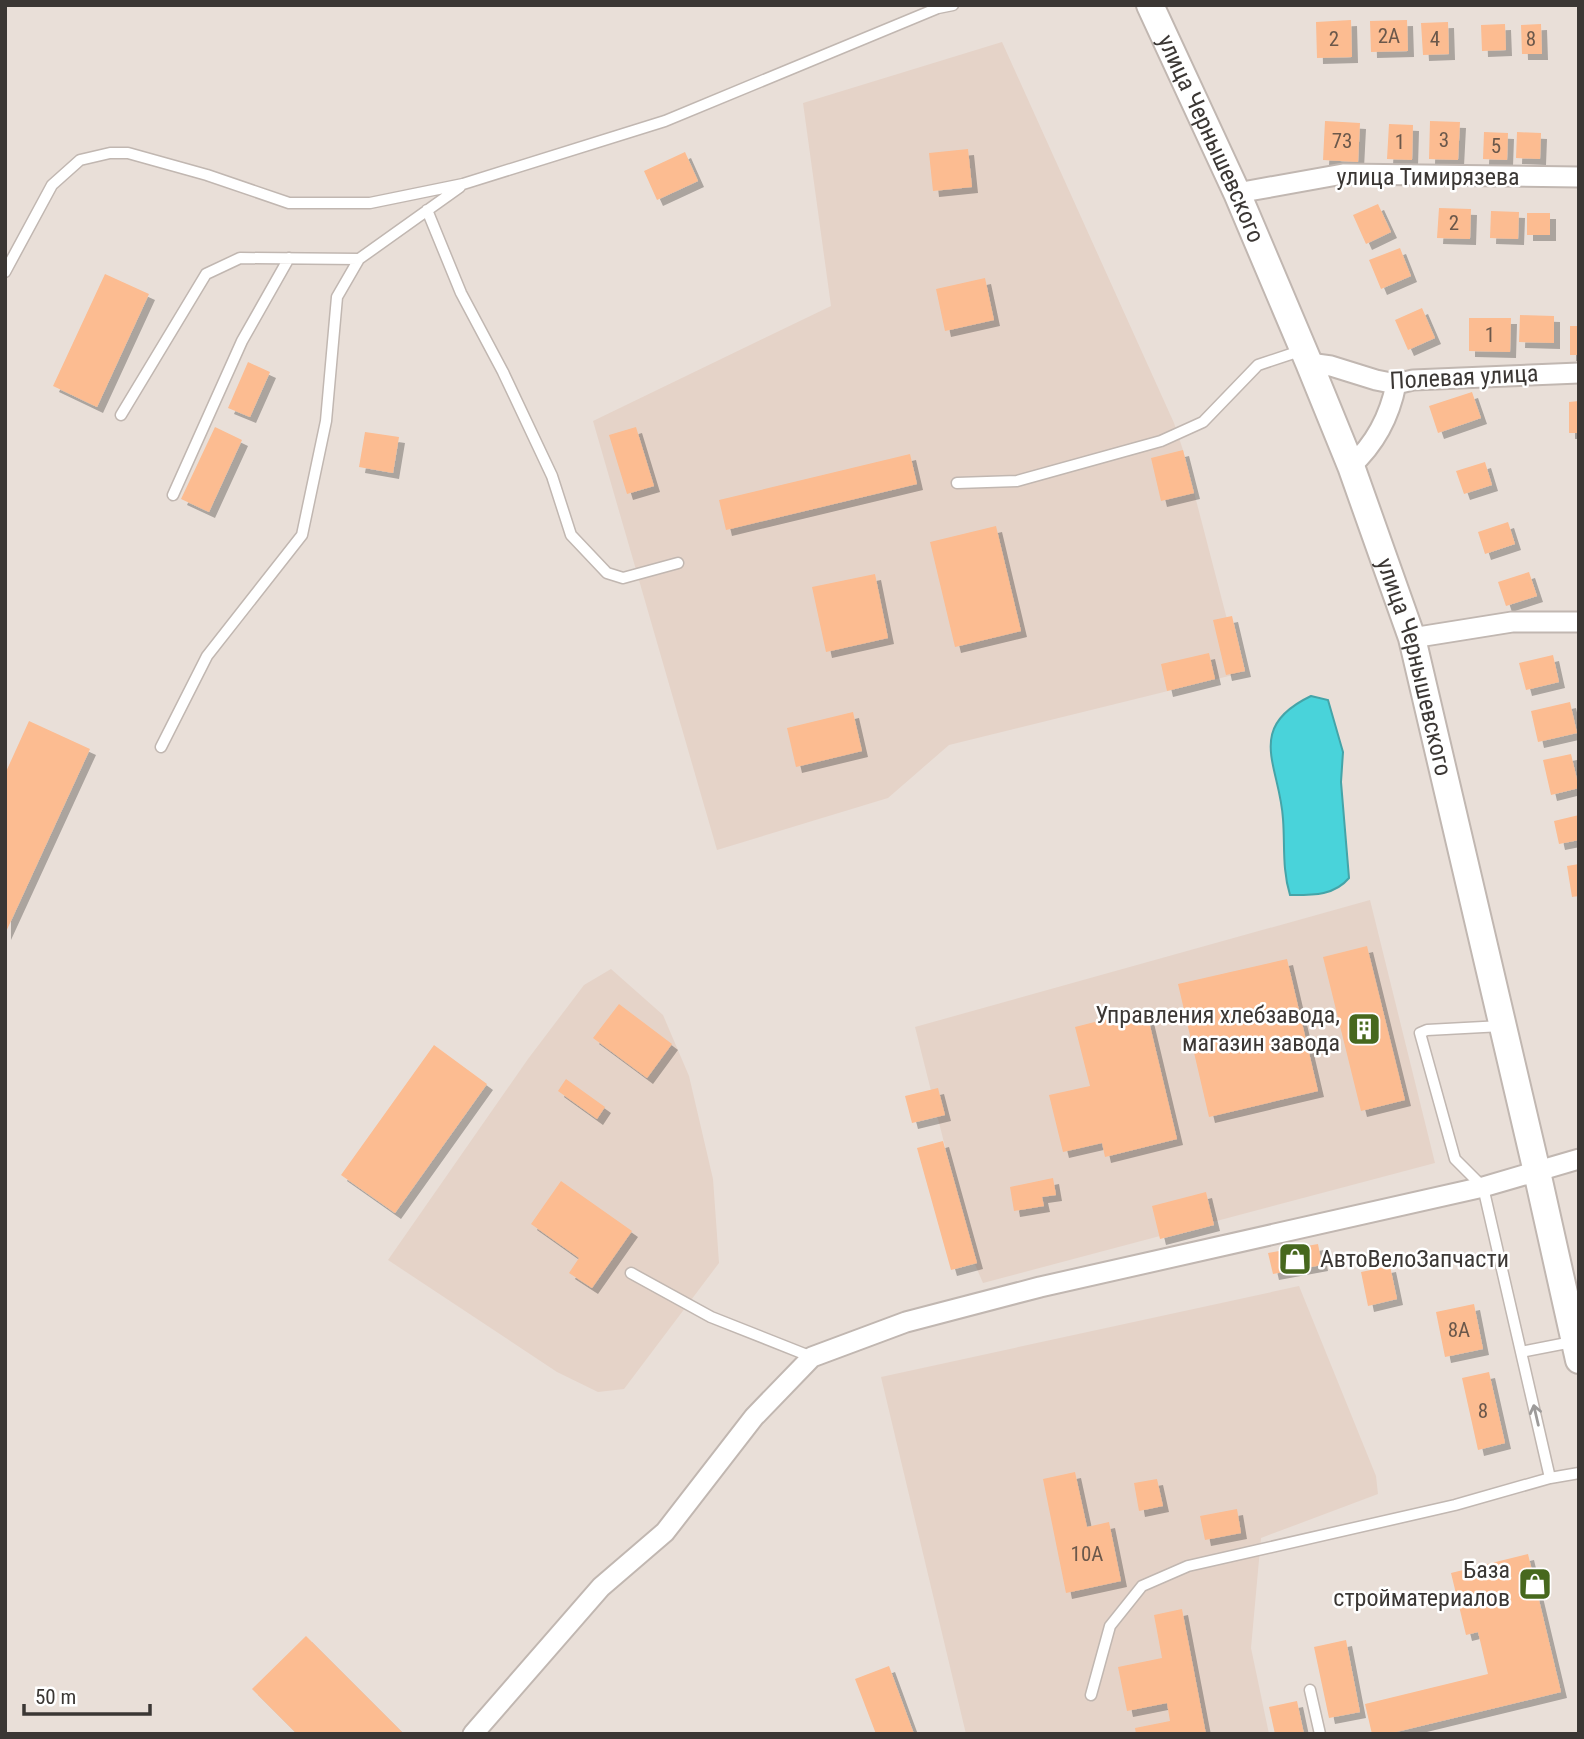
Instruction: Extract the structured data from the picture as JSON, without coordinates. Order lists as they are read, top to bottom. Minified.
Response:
{"streets":{"main road":["улица Чернышевского"],"street":["улица Тимирязева","Полевая улица"]},"crossings":[["улица Чернышевского","улица Тимирязева"],["улица Чернышевского","Полевая улица"]],"places":{"building":["Управления хлебзавода, магазин завода"],"shop":["АвтоВелоЗапчасти","База стройматериалов"]},"house_numbers":["2А","2","4","8","3","73","1","5","2","1","8А","8","10А"],"scale_bar":"50 m"}
